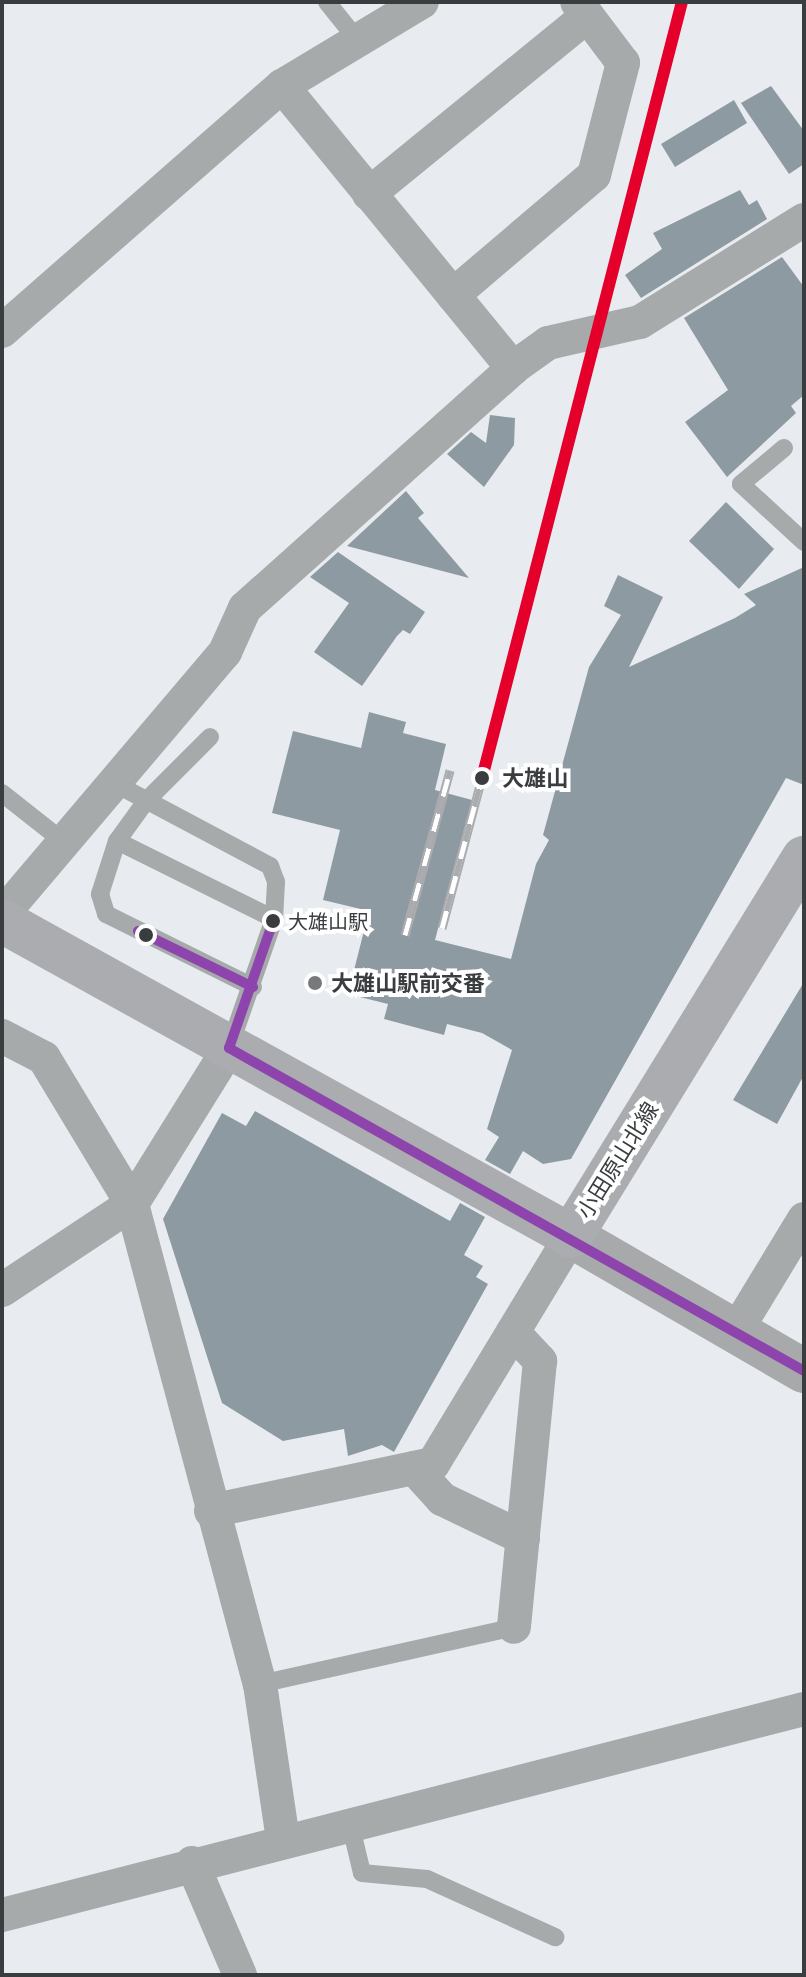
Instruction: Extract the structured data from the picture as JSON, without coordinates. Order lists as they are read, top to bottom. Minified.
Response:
{"streets":{"main road":["小田原山北線"]},"places":["大雄山","大雄山駅","大雄山駅前交番"]}
